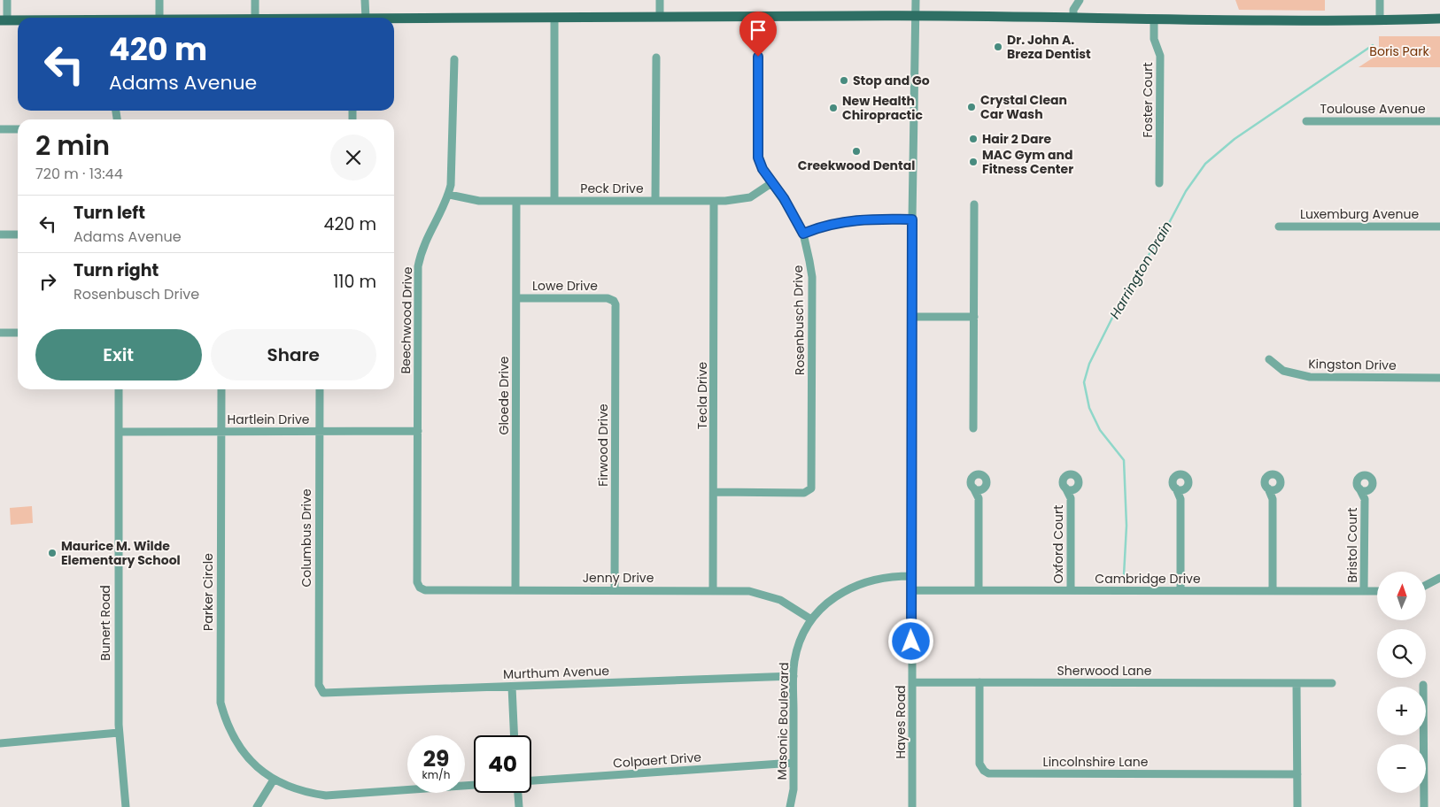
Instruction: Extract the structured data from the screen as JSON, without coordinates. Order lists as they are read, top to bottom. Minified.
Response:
{"streets":{"street":["Foster Court","Toulouse Avenue","Peck Drive","Luxemburg Avenue","Lowe Drive","Beechwood Drive","Rosenbusch Drive","Kingston Drive","Gloede Drive","Tecla Drive","Hartlein Drive","Firwood Drive","Columbus Drive","Oxford Court","Bristol Court","Jenny Drive","Cambridge Drive","Parker Circle","Bunert Road","Sherwood Lane","Murthum Avenue","Masonic Boulevard","Hayes Road","Colpaert Drive","Lincolnshire Lane"]},"crossings":[["Peck Drive","Beechwood Drive"],["Peck Drive","Rosenbusch Drive"],["Peck Drive","Gloede Drive"],["Peck Drive","Tecla Drive"],["Lowe Drive","Gloede Drive"],["Lowe Drive","Firwood Drive"],["Beechwood Drive","Hartlein Drive"],["Beechwood Drive","Jenny Drive"],["Rosenbusch Drive","Tecla Drive"],["Gloede Drive","Jenny Drive"],["Tecla Drive","Jenny Drive"],["Hartlein Drive","Columbus Drive"],["Hartlein Drive","Parker Circle"],["Hartlein Drive","Bunert Road"],["Firwood Drive","Jenny Drive"],["Columbus Drive","Murthum Avenue"],["Oxford Court","Cambridge Drive"],["Bristol Court","Cambridge Drive"],["Jenny Drive","Masonic Boulevard"],["Cambridge Drive","Hayes Road"],["Sherwood Lane","Hayes Road"],["Sherwood Lane","Lincolnshire Lane"],["Murthum Avenue","Masonic Boulevard"],["Masonic Boulevard","Hayes Road"],["Masonic Boulevard","Colpaert Drive"]],"water":["Harrington Drain"],"parks":["Boris Park"],"places":["Dr. John A. Breza Dentist","Stop and Go","Crystal Clean Car Wash","New Health Chiropractic","Hair 2 Dare","Creekwood Dental","MAC Gym and Fitness Center","Maurice M. Wilde Elementary School"],"north":"top","page":{"turn":["420 m","Adams Avenue"],"heading":["2 min","720 m · 13:44"],"list":[{"name":"Turn left","note":"Adams Avenue","value":"420 m"},{"name":"Turn right","note":"Rosenbusch Drive","value":"110 m"}],"buttons":["Exit","Share"],"map_buttons":["+","−"],"speed":"29 km/h","limit":"40"}}
